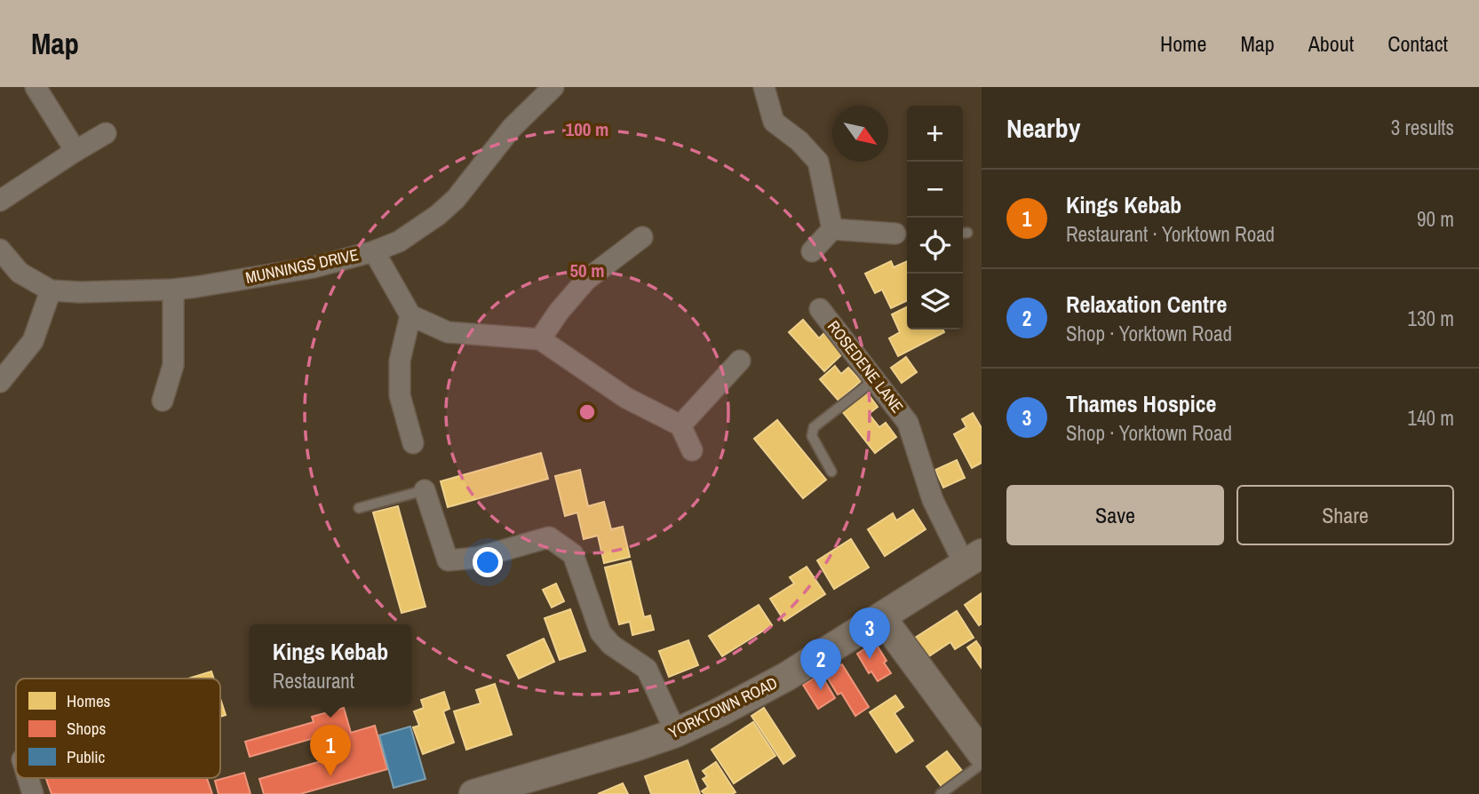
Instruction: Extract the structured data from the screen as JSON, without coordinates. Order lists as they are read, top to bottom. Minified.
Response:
{"streets":{"street":["MUNNINGS DRIVE","ROSEDENE LANE","YORKTOWN ROAD"]},"crossings":[["ROSEDENE LANE","YORKTOWN ROAD"]],"legend":["Homes","Shops","Public"],"north":"bottom right","page":{"header":"Map","nav":["Home","Map","About","Contact"],"heading":["Nearby","3 results"],"map_buttons":["+","−"],"list":[{"mark":"1","name":"Kings Kebab","note":"Restaurant · Yorktown Road","value":"90 m"},{"mark":"2","name":"Relaxation Centre","note":"Shop · Yorktown Road","value":"130 m"},{"mark":"3","name":"Thames Hospice","note":"Shop · Yorktown Road","value":"140 m"}],"buttons":["Save","Share"],"pins":["3","2","1"],"popup":["Kings Kebab","Restaurant"]},"rings":["100 m","50 m"]}
